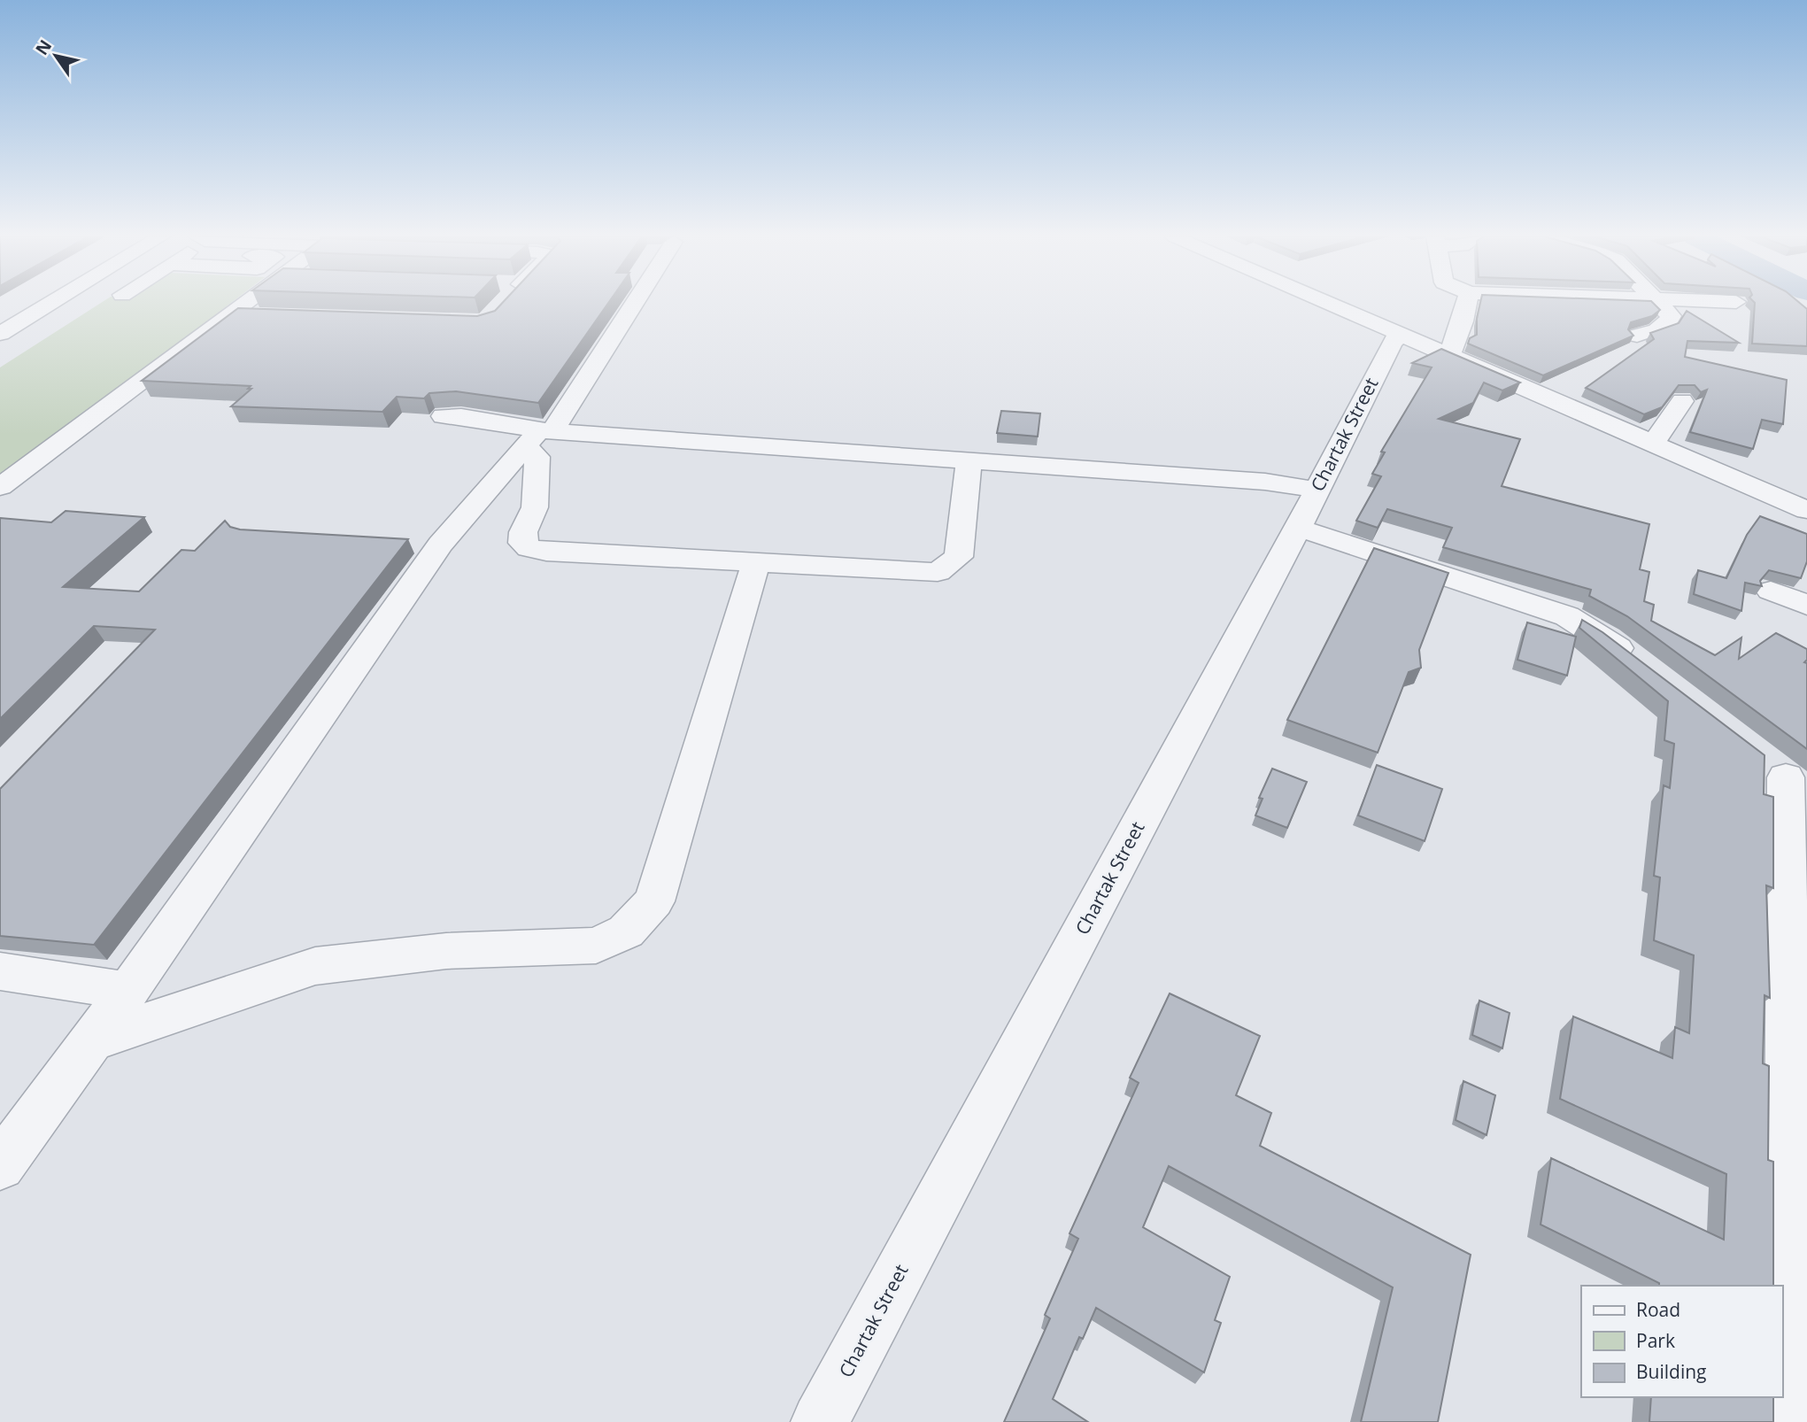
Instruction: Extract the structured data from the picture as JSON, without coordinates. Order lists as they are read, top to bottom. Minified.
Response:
{"streets":{"street":["Chartak Street"]},"legend":["Road","Park","Building"],"north":"top left"}
